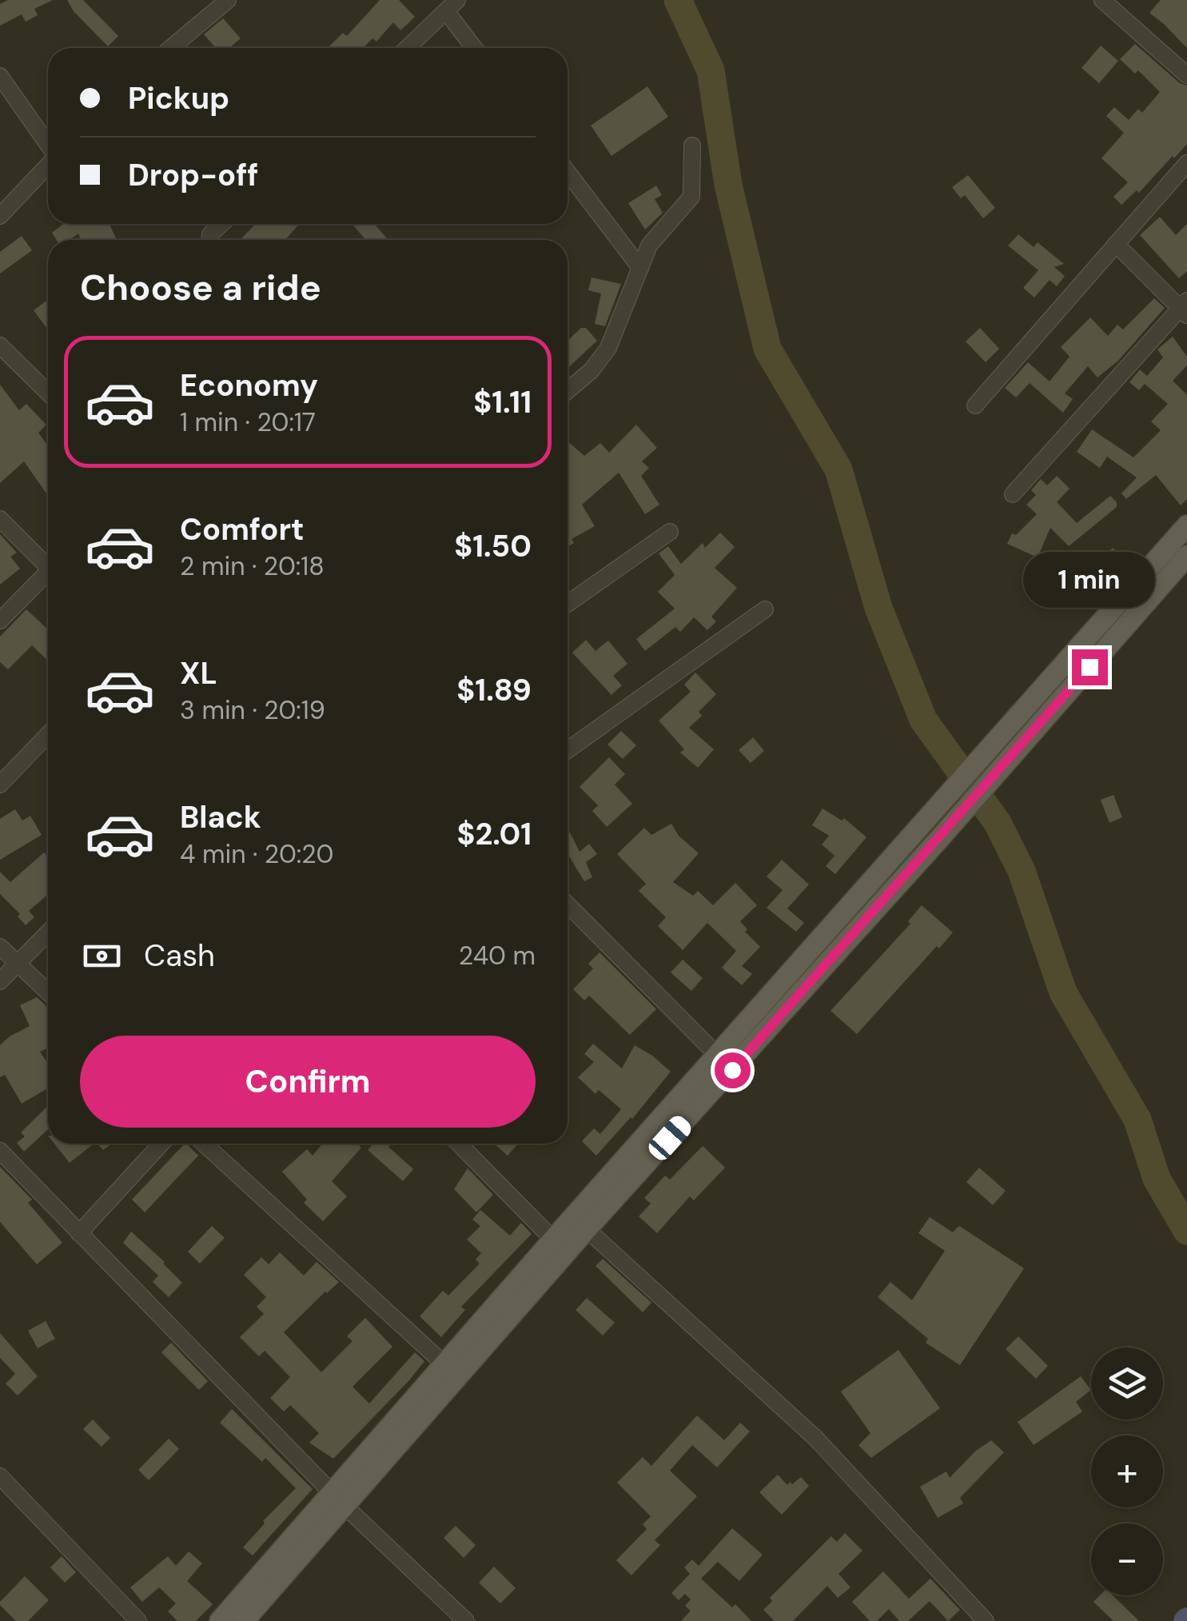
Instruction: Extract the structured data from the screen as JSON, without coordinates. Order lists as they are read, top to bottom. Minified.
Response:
{"page":{"banner":["Pickup","Drop-off"],"heading":"Choose a ride","list":[{"name":"Economy","note":"1 min · 20:17","value":"$1.11"},{"name":"Comfort","note":"2 min · 20:18","value":"$1.50"},{"name":"XL","note":"3 min · 20:19","value":"$1.89"},{"name":"Black","note":"4 min · 20:20","value":"$2.01"}],"bubble":"1 min","pay":["Cash","240 m"],"buttons":"Confirm","map_buttons":["+","−"]}}
